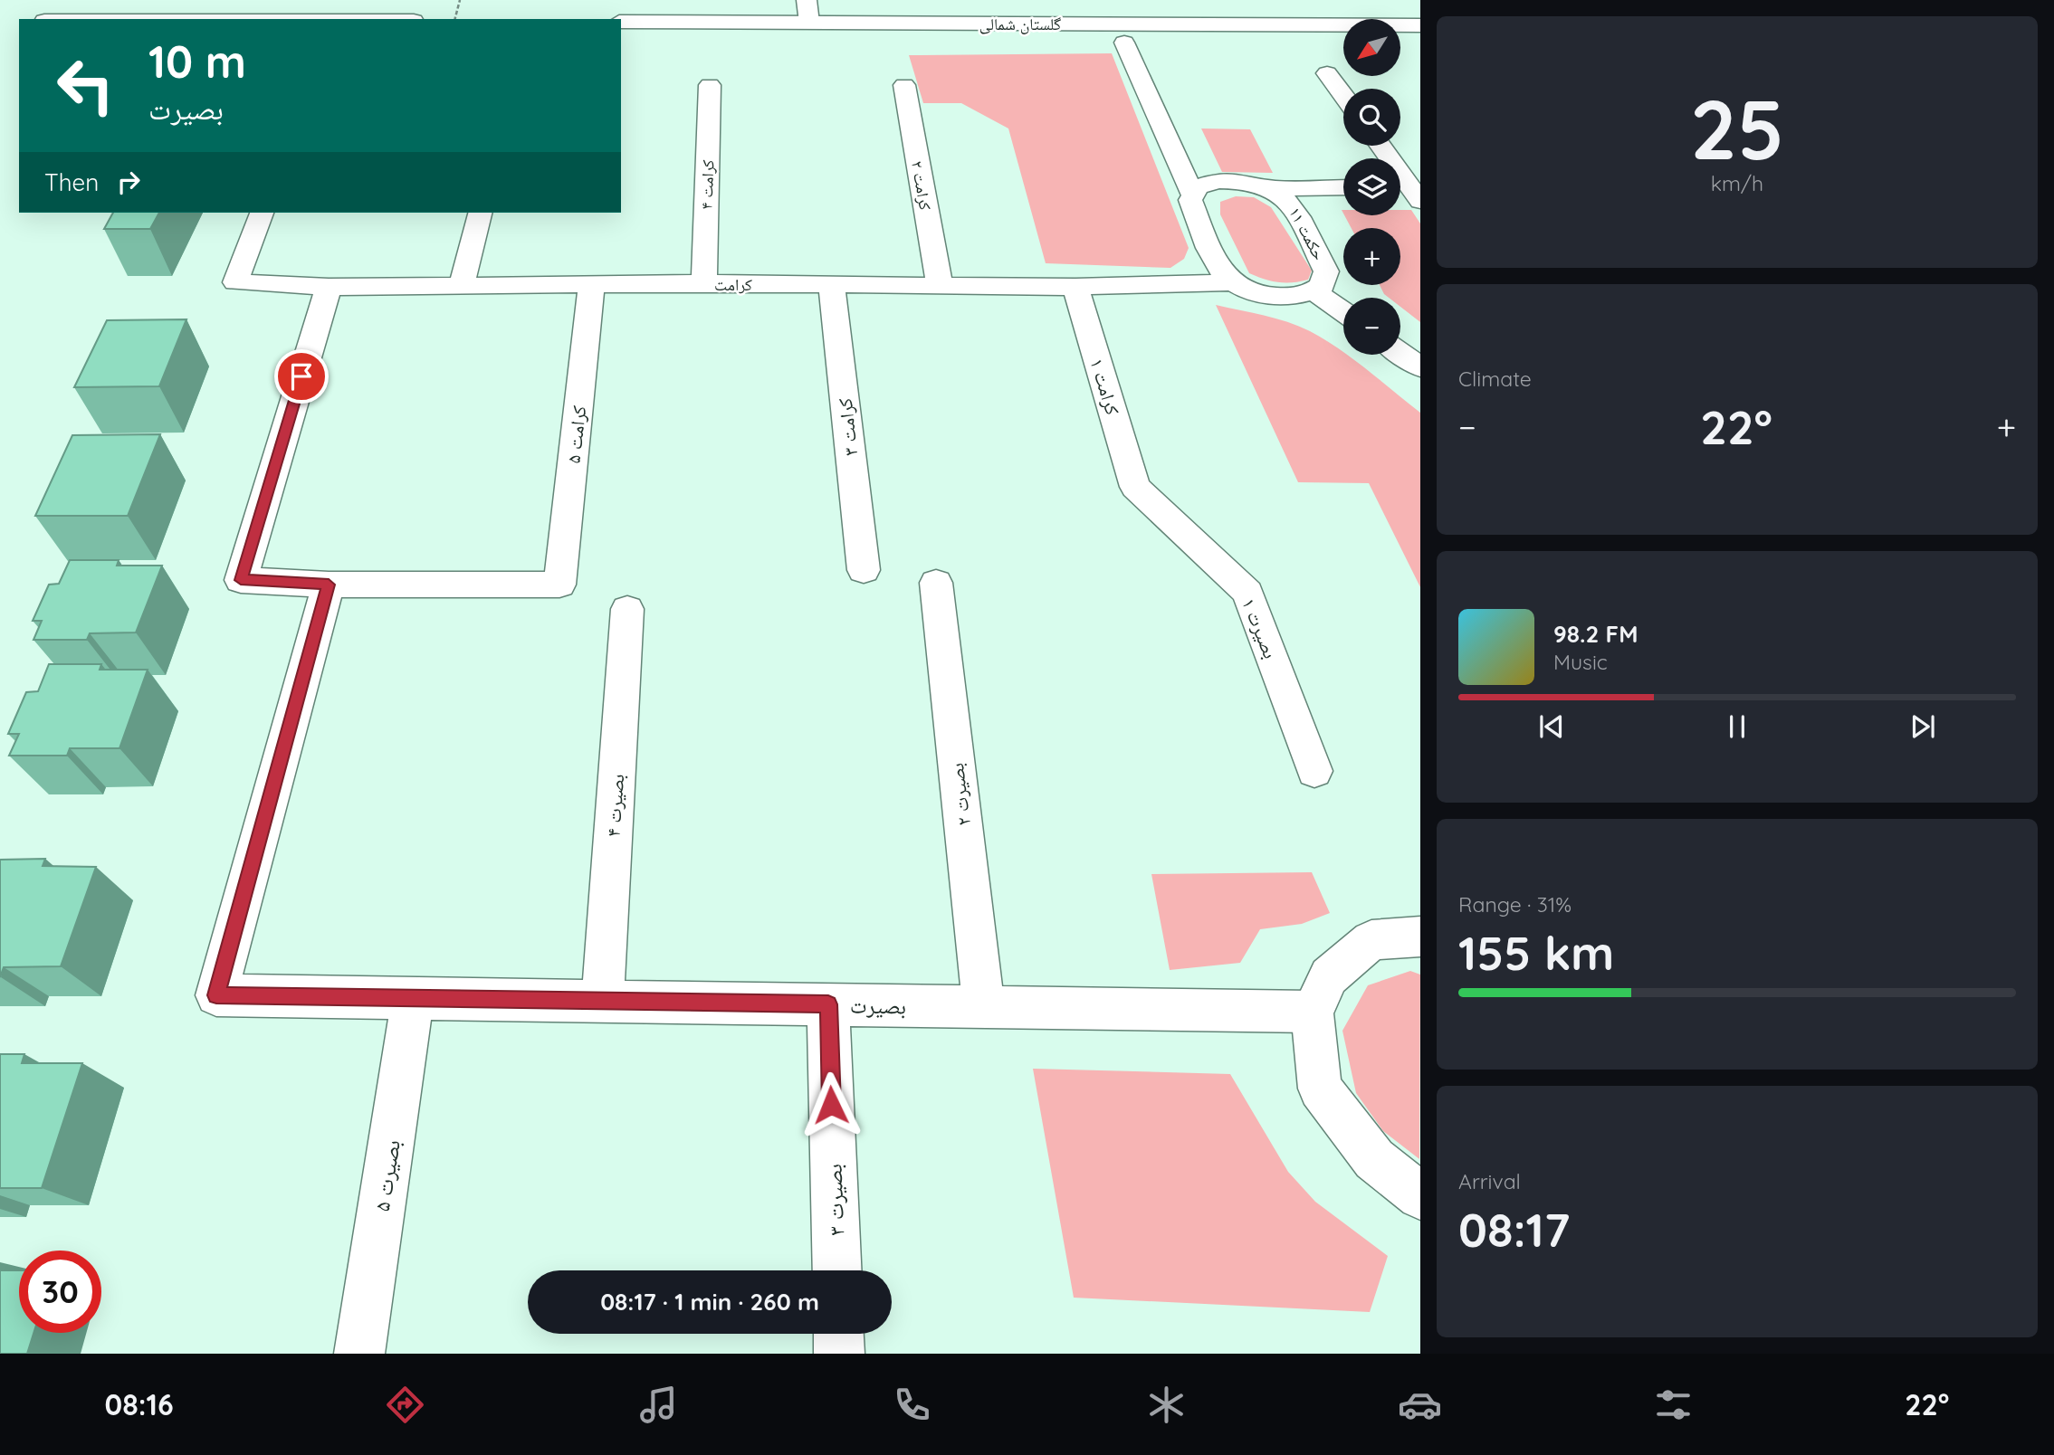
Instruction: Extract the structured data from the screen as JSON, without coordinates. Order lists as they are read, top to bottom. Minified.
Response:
{"streets":{"street":["گلستان شمالی","کرامت ۴","کرامت ۲","حکمت ۱۱","کرامت","کرامت ۱","کرامت ۳","کرامت ۵","بصیرت ۱","بصیرت ۲","بصیرت ۴","بصیرت","بصیرت ۵","بصیرت ۳"]},"crossings":[["کرامت ۴","کرامت"],["کرامت ۲","کرامت"],["حکمت ۱۱","کرامت"],["کرامت","کرامت ۱"],["کرامت","کرامت ۳"],["کرامت","کرامت ۵"],["کرامت ۱","بصیرت ۱"],["کرامت ۵","بصیرت"],["بصیرت ۲","بصیرت"],["بصیرت ۴","بصیرت"],["بصیرت","بصیرت ۵"],["بصیرت","بصیرت ۳"]],"north":"bottom left","page":{"tile":[["25","km/h"],"Climate",["Range · 31%","155 km"],["Arrival","08:17"]],"map_buttons":["+","−"],"turn":["10 m","بصیرت"],"then":"Then","heat":["−","22°","+"],"song":["98.2 FM","Music"],"limit":"30","trip":"08:17 · 1 min · 260 m","tabs":["08:16","22°"]}}
